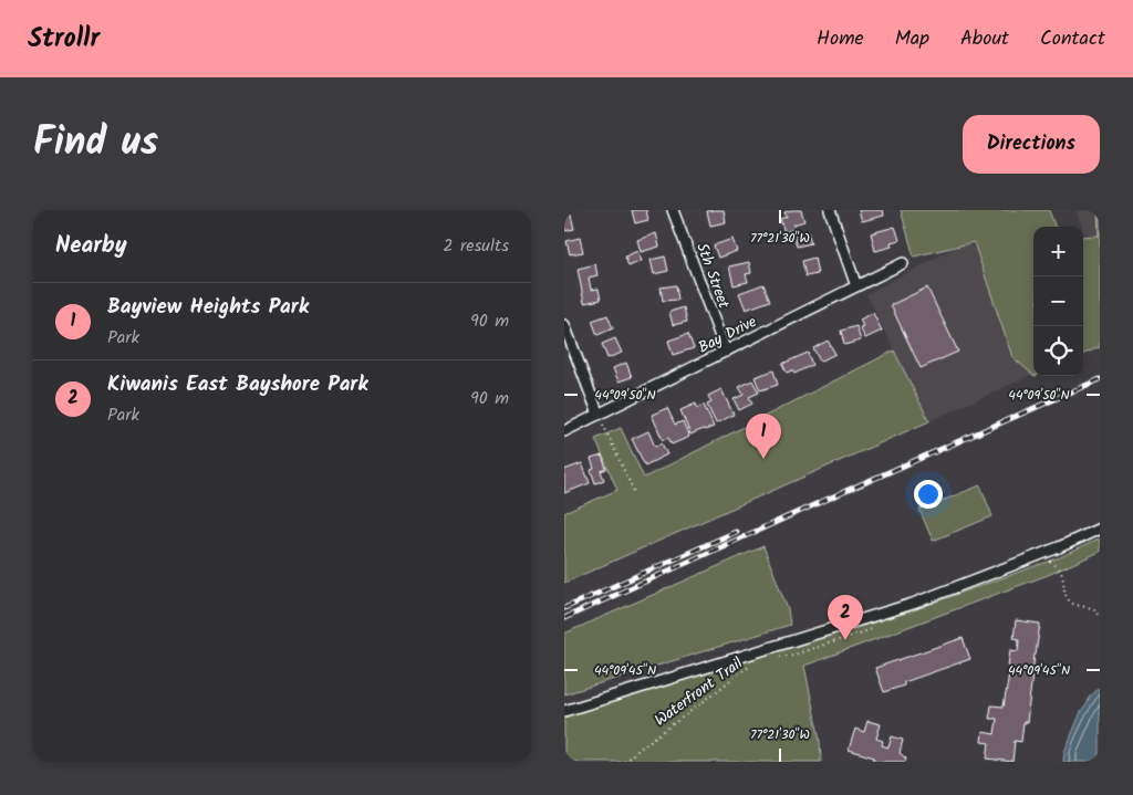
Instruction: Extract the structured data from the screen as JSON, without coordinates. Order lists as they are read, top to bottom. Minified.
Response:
{"streets":{"street":["5th Street","Bay Drive"],"path":["Waterfront Trail"]},"crossings":[["5th Street","Bay Drive"]],"page":{"header":"Strollr","nav":["Home","Map","About","Contact"],"title":"Find us","buttons":"Directions","heading":["Nearby","2 results"],"map_buttons":["+","−"],"list":[{"mark":"1","name":"Bayview Heights Park","note":"Park","value":"90 m"},{"mark":"2","name":"Kiwanis East Bayshore Park","note":"Park","value":"90 m"}],"pins":["1","2"]},"coordinates":["77°21'30\"W","44°09'50\"N","44°09'45\"N"]}
